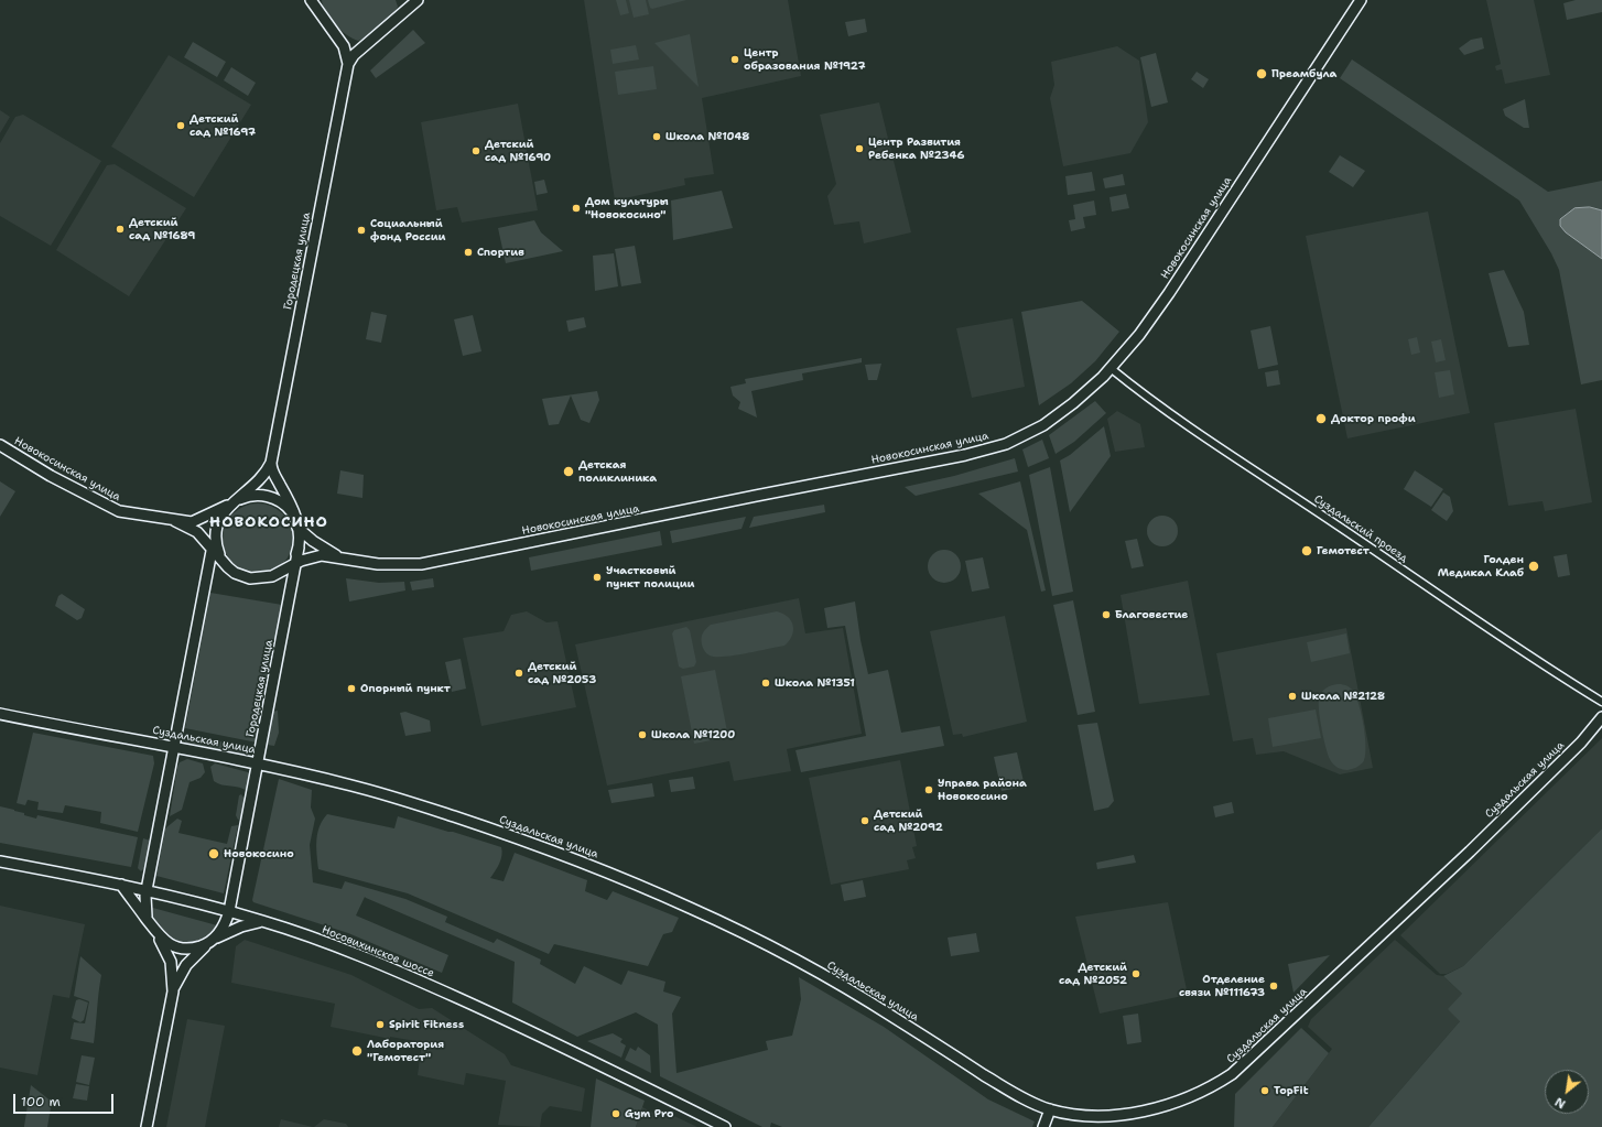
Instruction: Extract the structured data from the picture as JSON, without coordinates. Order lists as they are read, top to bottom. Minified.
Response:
{"streets":{"street":["Новокосинская улица","Городецкая улица","Суздальский проезд","Суздальская улица","Носовихинское шоссе"]},"crossings":[["Новокосинская улица","Городецкая улица"],["Новокосинская улица","Суздальский проезд"],["Городецкая улица","Суздальская улица"],["Городецкая улица","Носовихинское шоссе"]],"districts":["НОВОКОСИНО"],"places":["Центр образования №1927","Преамбула","Детский сад №1697","Школа №1048","Центр Развития Ребенка №2346","Детский сад №1690","Дом культуры \"Новокосино\"","Детский сад №1689","Социальный фонд России","Спортив","Доктор профи","Детская поликлиника","Гемотест","Голден Медикал Клаб","Участковый пункт полиции","Благовестие","Детский сад №2053","Школа №1351","Опорный пункт","Школа №2128","Школа №1200","Управа района Новокосино","Детский сад №2092","Новокосино","Детский сад №2052","Отделение связи №111673","Spirit Fitness","Лаборатория \"Гемотест\"","TopFit","Gym Pro"],"scale_bar":"100 m","north":"bottom left"}
